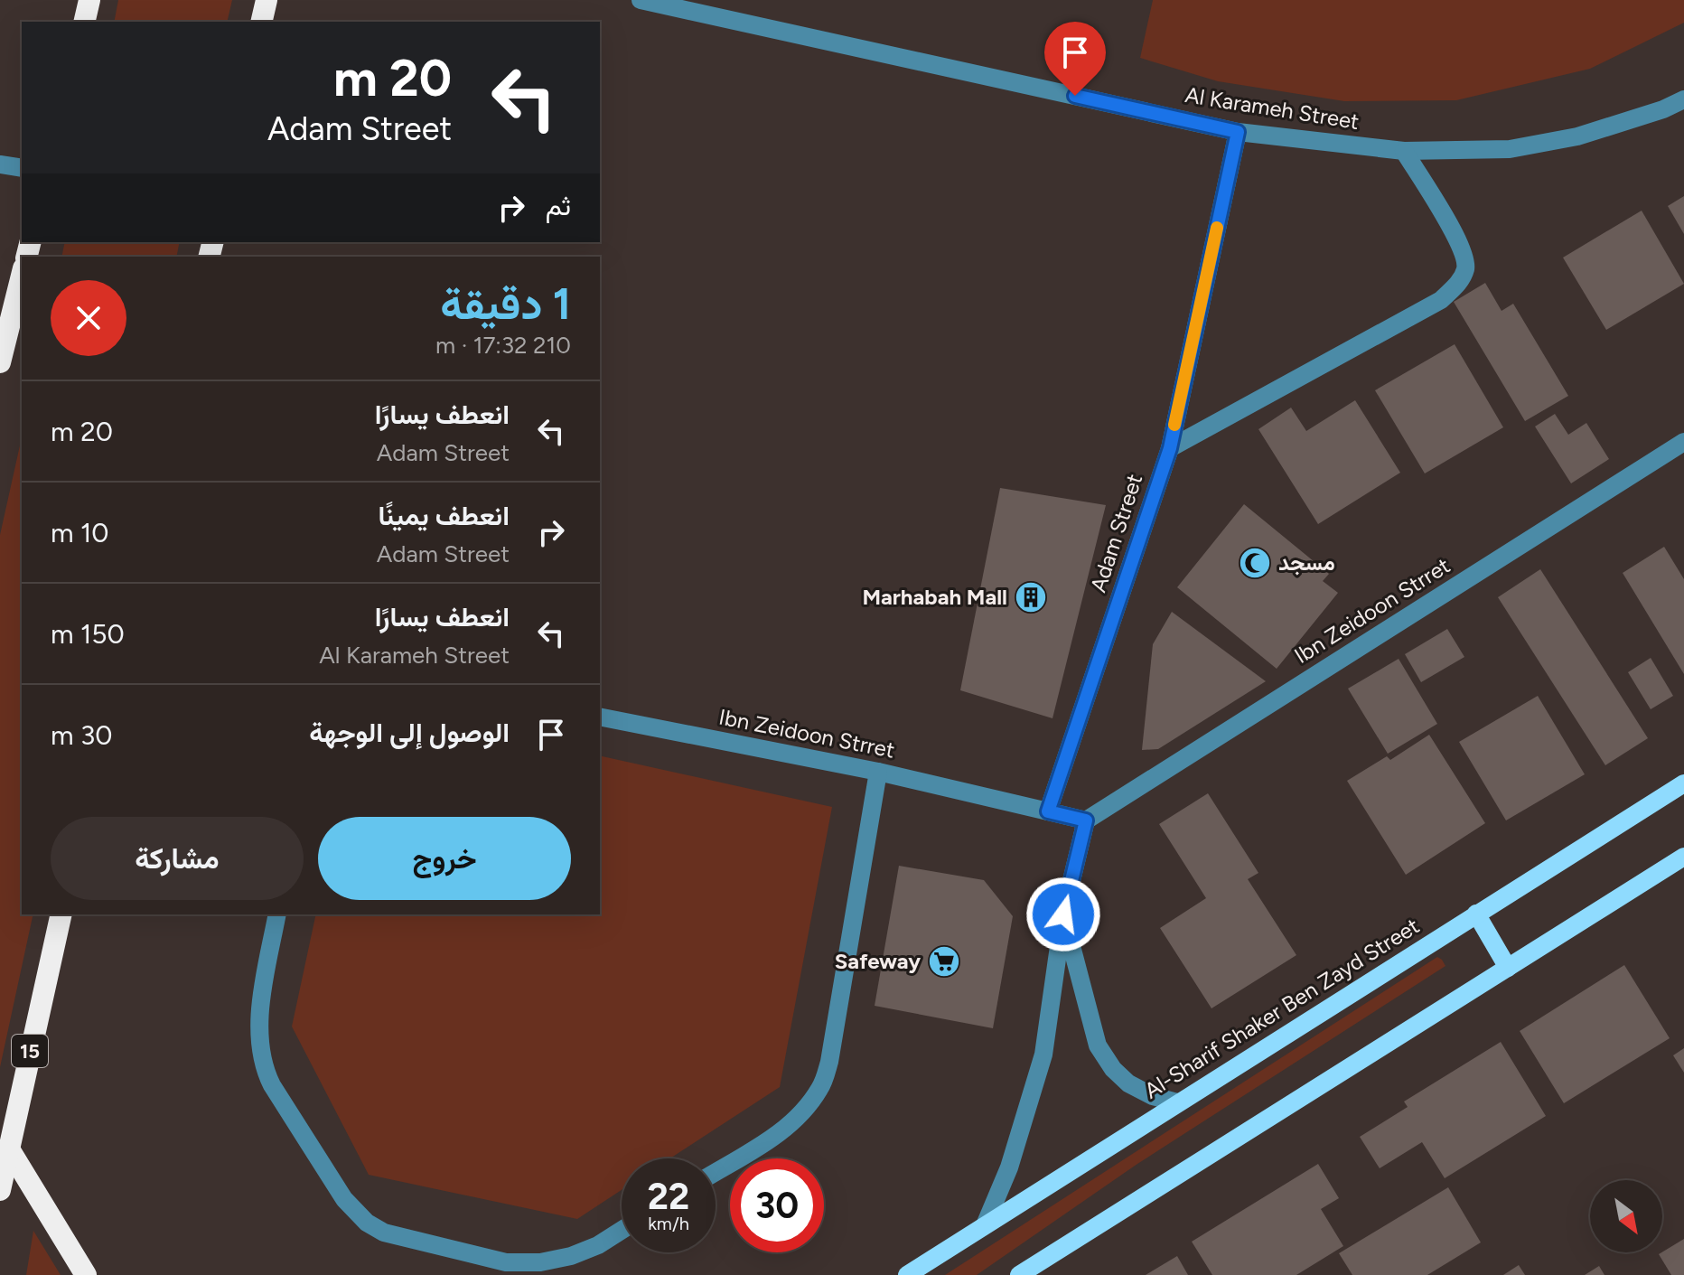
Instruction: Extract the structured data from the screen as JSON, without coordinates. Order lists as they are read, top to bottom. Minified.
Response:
{"streets":{"highway":["15"],"main road":["Al-Sharif Shaker Ben Zayd Street"],"street":["Al Karameh Street","Adam Street","Ibn Zeidoon Strret"]},"crossings":[["Al Karameh Street","Adam Street"],["Adam Street","Ibn Zeidoon Strret"]],"places":{"mosque":["مسجد"],"building":["Marhabah Mall"],"supermarket":["Safeway"]},"north":"bottom right","page":{"turn":["20 m","Adam Street"],"then":"ثم","heading":["1 دقيقة","210 m · 17:32"],"list":[{"name":"انعطف يسارًا","note":"Adam Street","value":"20 m"},{"name":"انعطف يمينًا","note":"Adam Street","value":"10 m"},{"name":"انعطف يسارًا","note":"Al Karameh Street","value":"150 m"},{"name":"الوصول إلى الوجهة","value":"30 m"}],"buttons":["خروج","مشاركة"],"speed":"22 km/h","limit":"30"}}
